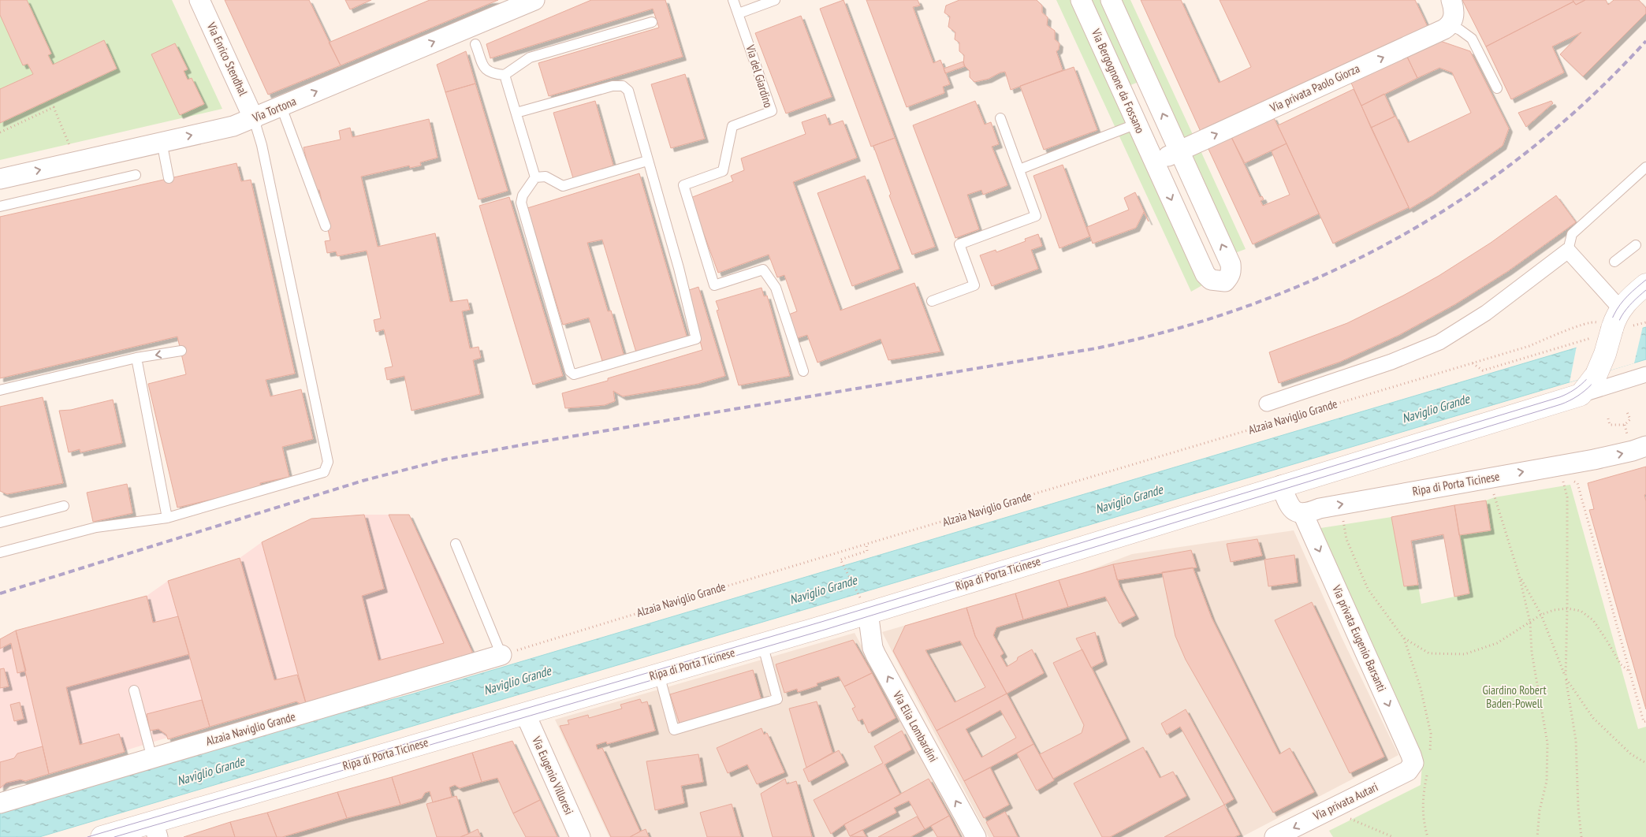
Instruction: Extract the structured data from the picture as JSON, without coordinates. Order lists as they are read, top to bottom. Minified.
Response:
{"streets":{"street":["Via Enrico Stendhal","Via Bergognone da Fossano","Via privata Paolo Giorza","Via Tortona","Alzaia Naviglio Grande","Ripa di Porta Ticinese","Via privata Eugenio Barsanti","Via Elia Lombardini","Via Eugenio Villoresi","Via privata Autari"],"lane":["Via del Giardino"]},"crossings":[["Via Enrico Stendhal","Via Tortona"],["Via Bergognone da Fossano","Via privata Paolo Giorza"],["Ripa di Porta Ticinese","Via privata Eugenio Barsanti"],["Ripa di Porta Ticinese","Via Elia Lombardini"],["Ripa di Porta Ticinese","Via Eugenio Villoresi"],["Via privata Eugenio Barsanti","Via privata Autari"]],"one_way":["Via privata Paolo Giorza","Via Tortona","Via privata Eugenio Barsanti","Via Elia Lombardini","Via privata Autari"],"water":["Naviglio Grande"],"parks":["Giardino Robert Baden-Powell"]}
